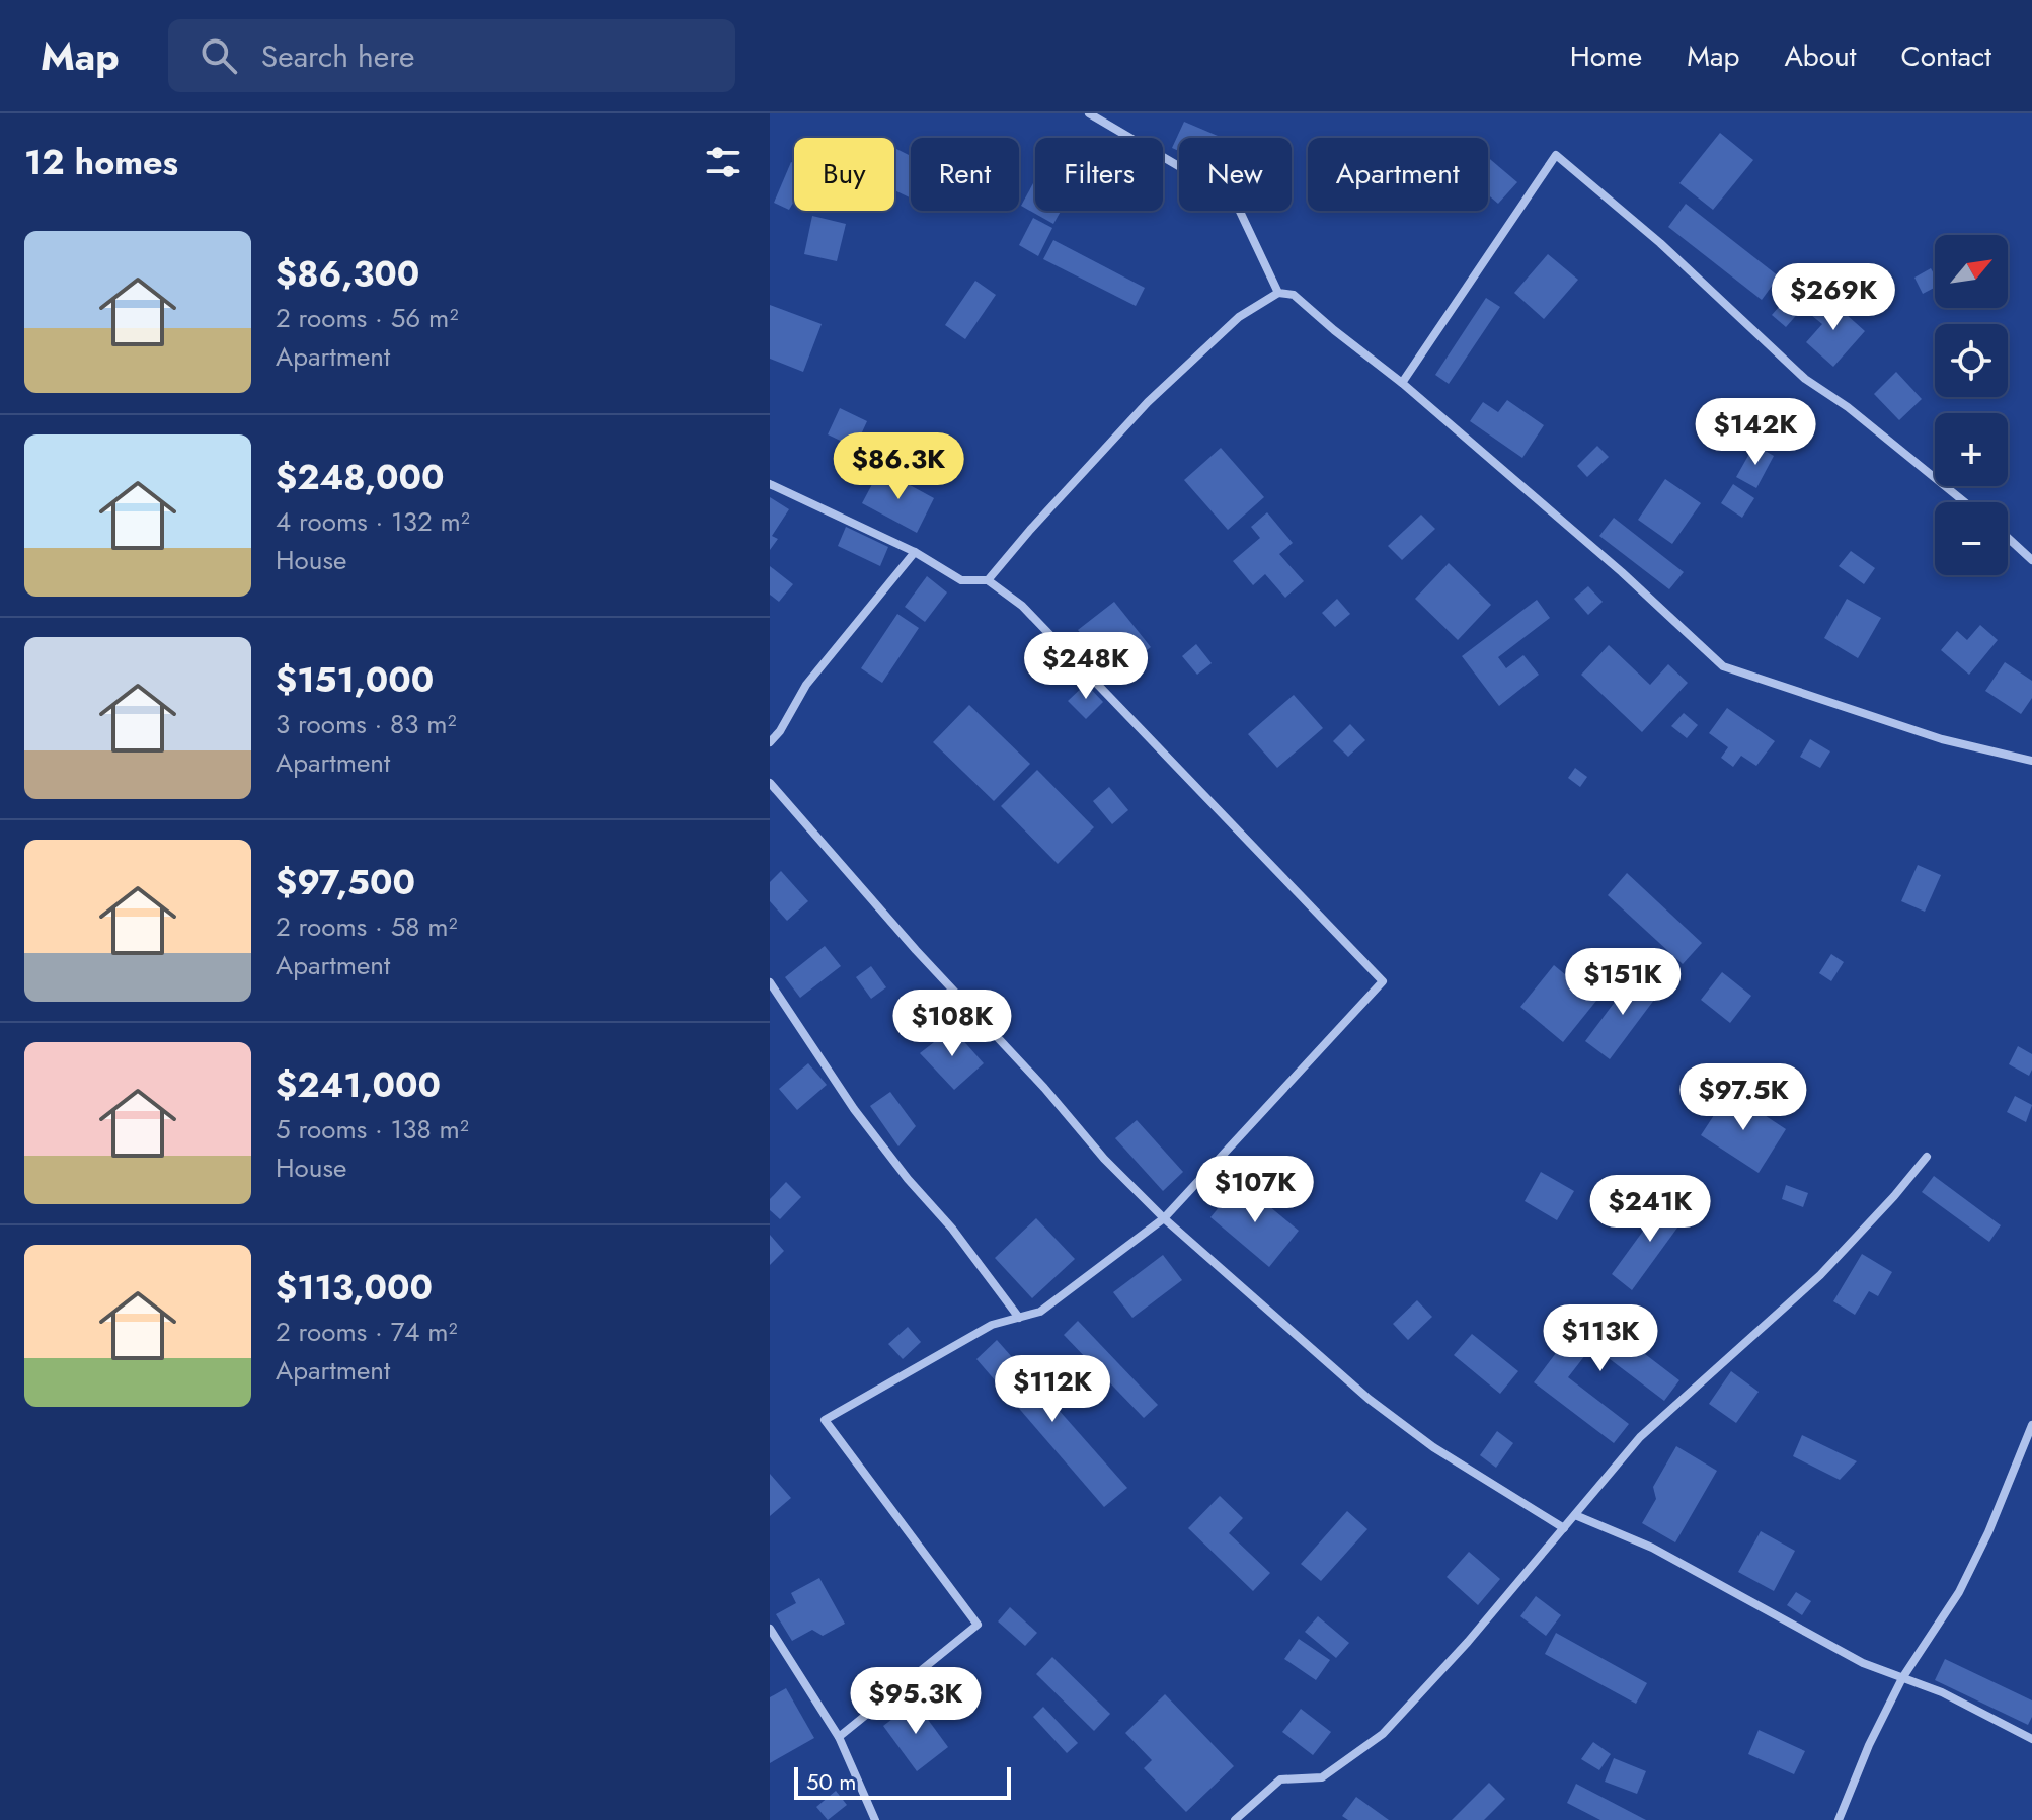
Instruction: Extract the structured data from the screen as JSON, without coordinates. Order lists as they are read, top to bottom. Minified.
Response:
{"scale_bar":"50 m","north":"top right","page":{"header":"Map","search":"Search here","nav":["Home","Map","About","Contact"],"heading":"12 homes","chip":["Buy","Rent","Filters","New","Apartment"],"list":[{"name":"$86,300","note":"2 rooms · 56 m² · Apartment"},{"name":"$248,000","note":"4 rooms · 132 m² · House"},{"name":"$151,000","note":"3 rooms · 83 m² · Apartment"},{"name":"$97,500","note":"2 rooms · 58 m² · Apartment"},{"name":"$241,000","note":"5 rooms · 138 m² · House"},{"name":"$113,000","note":"2 rooms · 74 m² · Apartment"}],"map_buttons":["+","−"],"price":["$269K","$142K","$86.3K","$248K","$151K","$108K","$97.5K","$107K","$241K","$113K","$112K","$95.3K"],"scale":"50 m"}}
